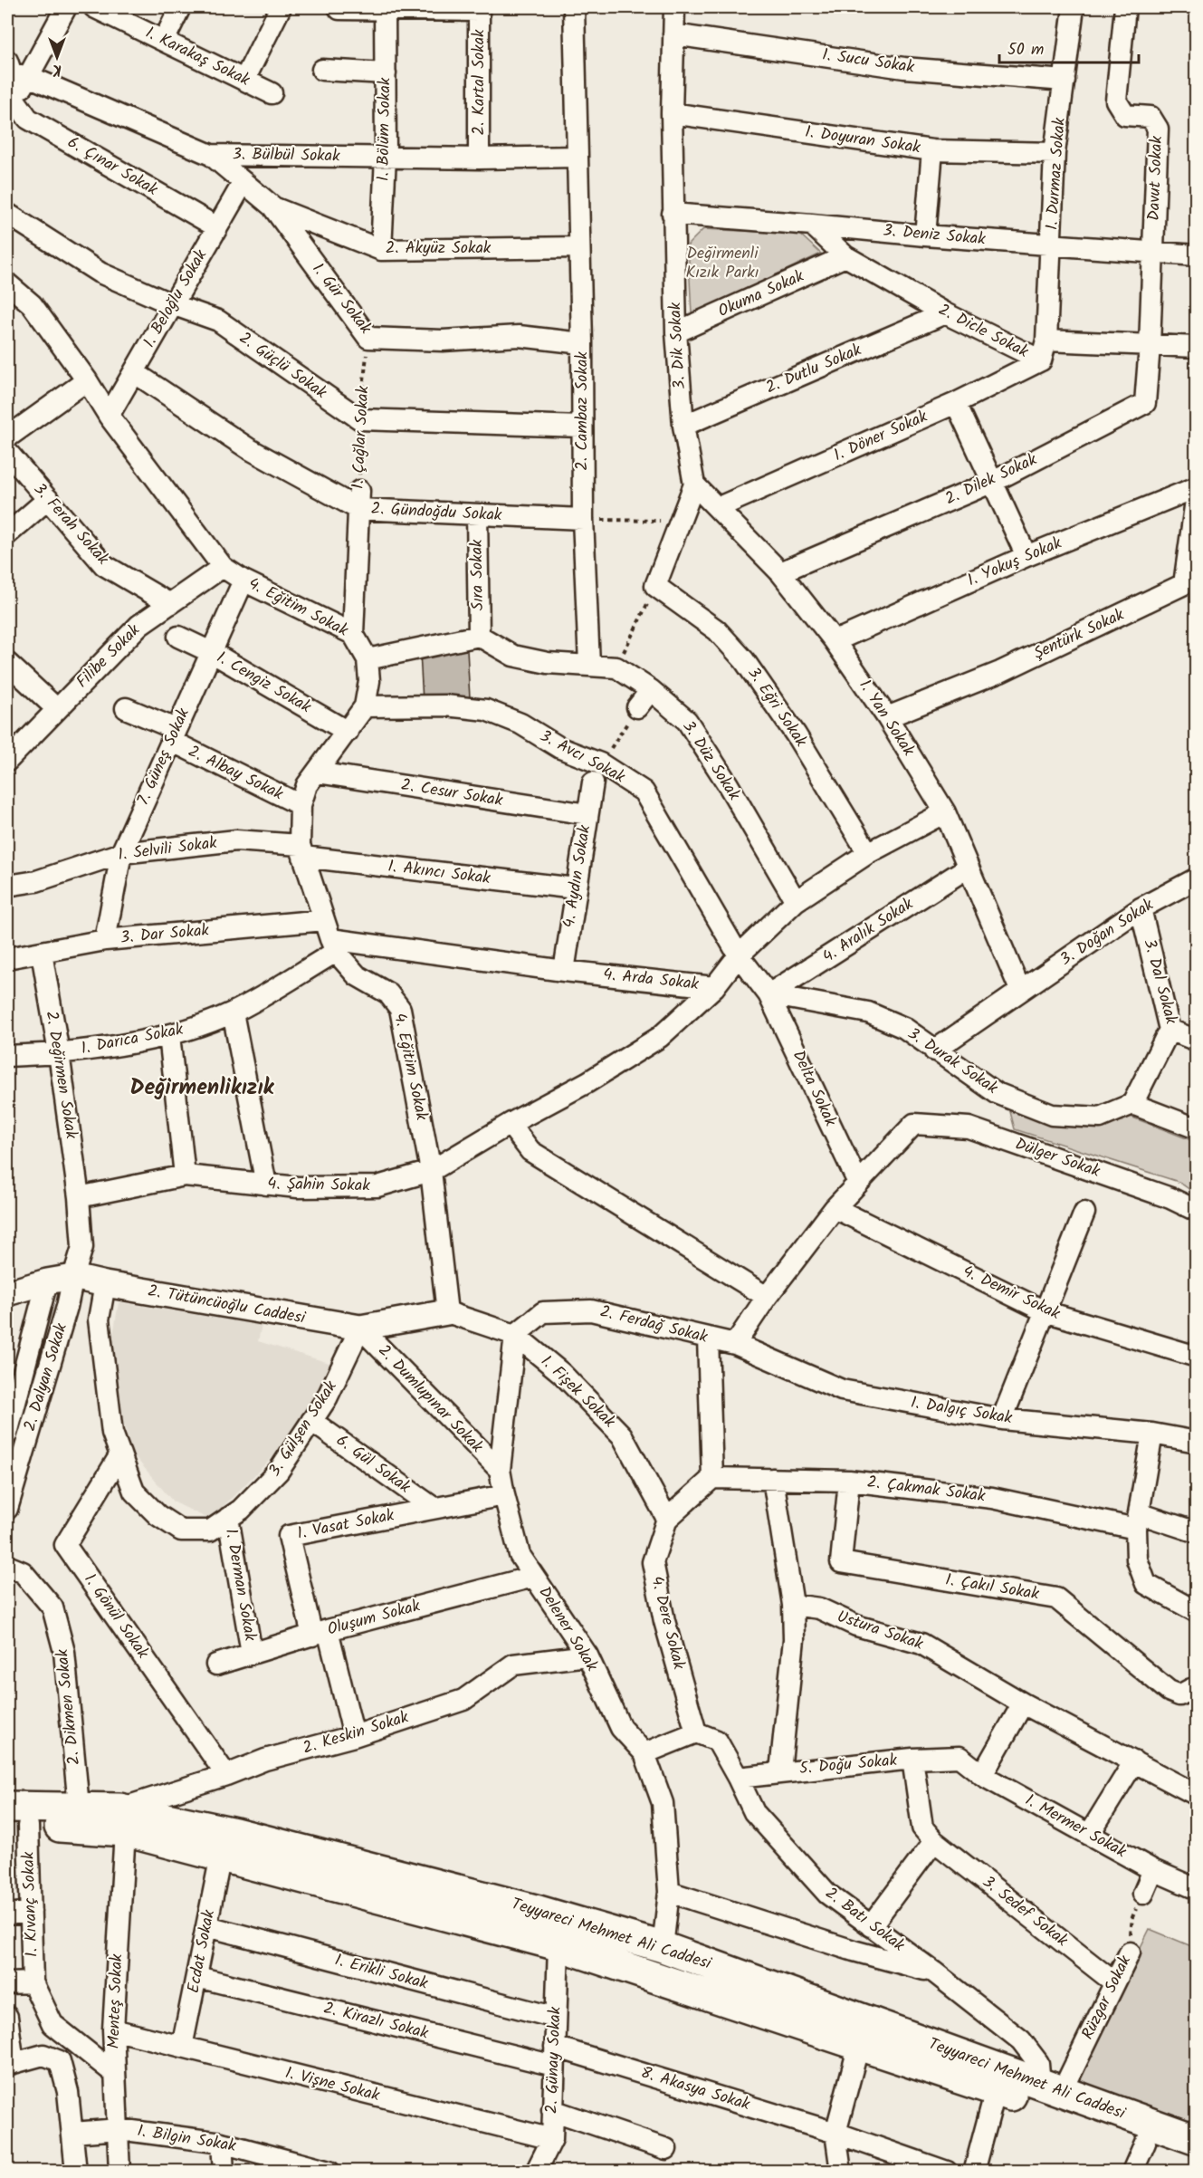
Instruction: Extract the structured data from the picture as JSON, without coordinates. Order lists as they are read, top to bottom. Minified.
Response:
{"streets":{"main road":["Teyyareci Mehmet Ali Caddesi"],"street":["1. Karakaş Sokak","1. Sucu Sokak","2. Kartal Sokak","1. Bölüm Sokak","1. Doyuran Sokak","3. Bülbül Sokak","6. Çınar Sokak","1. Durmaz Sokak","Davut Sokak","3. Deniz Sokak","2. Akyüz Sokak","Okuma Sokak","1. Beloğlu Sokak","1. Gür Sokak","2. Dicle Sokak","3. Dik Sokak","2. Güçlü Sokak","2. Dutlu Sokak","2. Cambaz Sokak","1. Döner Sokak","1. Çağlar Sokak","2. Dilek Sokak","2. Gündoğdu Sokak","3. Ferah Sokak","1. Yokuş Sokak","Sıra Sokak","4. Eğitim Sokak","Şentürk Sokak","Filibe Sokak","1. Cengiz Sokak","3. Eğri Sokak","1. Yan Sokak","7. Güneş Sokak","3. Avcı Sokak","3. Düz Sokak","2. Albay Sokak","2. Cesur Sokak","1. Selvili Sokak","1. Akıncı Sokak","4. Aydın Sokak","4. Aralık Sokak","3. Doğan Sokak","3. Dar Sokak","4. Arda Sokak","3. Dal Sokak","1. Darıca Sokak","3. Durak Sokak","2. Değirmen Sokak","Delta Sokak","Dülger Sokak","4. Şahin Sokak","4. Demir Sokak","2. Tütüncüoğlu Caddesi","2. Ferdağ Sokak","2. Dalyan Sokak","1. Fişek Sokak","2. Dumlupınar Sokak","1. Dalgıç Sokak","3. Gülşen Sokak","6. Gül Sokak","2. Çakmak Sokak","1. Vasat Sokak","1. Derman Sokak","1. Çakıl Sokak","1. Gönül Sokak","Oluşum Sokak","4. Dere Sokak","Delener Sokak","Ustura Sokak","2. Dikmen Sokak","2. Keskin Sokak","5. Doğu Sokak","1. Mermer Sokak","1. Kıvanç Sokak","3. Sedef Sokak","2. Batı Sokak","Ecdat Sokak","1. Erikli Sokak","Rüzgar Sokak","Menteş Sokak","2. Kirazlı Sokak","2. Günay Sokak","1. Vişne Sokak","8. Akasya Sokak","1. Bilgin Sokak"]},"crossings":[["1. Sucu Sokak","1. Durmaz Sokak"],["1. Sucu Sokak","3. Dik Sokak"],["2. Kartal Sokak","3. Bülbül Sokak"],["1. Bölüm Sokak","3. Bülbül Sokak"],["1. Bölüm Sokak","2. Akyüz Sokak"],["1. Doyuran Sokak","1. Durmaz Sokak"],["1. Doyuran Sokak","3. Dik Sokak"],["3. Bülbül Sokak","1. Gür Sokak"],["3. Bülbül Sokak","2. Cambaz Sokak"],["6. Çınar Sokak","1. Beloğlu Sokak"],["1. Durmaz Sokak","3. Deniz Sokak"],["1. Durmaz Sokak","2. Dicle Sokak"],["Davut Sokak","3. Deniz Sokak"],["Davut Sokak","2. Dicle Sokak"],["Davut Sokak","2. Dilek Sokak"],["3. Deniz Sokak","2. Dicle Sokak"],["3. Deniz Sokak","3. Dik Sokak"],["2. Akyüz Sokak","1. Gür Sokak"],["2. Akyüz Sokak","2. Cambaz Sokak"],["Okuma Sokak","2. Dicle Sokak"],["Okuma Sokak","3. Dik Sokak"],["1. Beloğlu Sokak","1. Gür Sokak"],["1. Beloğlu Sokak","2. Güçlü Sokak"],["1. Beloğlu Sokak","2. Gündoğdu Sokak"],["1. Beloğlu Sokak","4. Eğitim Sokak"],["1. Gür Sokak","2. Cambaz Sokak"],["1. Gür Sokak","1. Çağlar Sokak"],["2. Dicle Sokak","2. Dutlu Sokak"],["2. Dicle Sokak","1. Döner Sokak"],["2. Dicle Sokak","2. Dilek Sokak"],["3. Dik Sokak","2. Dutlu Sokak"],["3. Dik Sokak","1. Yan Sokak"],["2. Güçlü Sokak","1. Çağlar Sokak"],["2. Cambaz Sokak","2. Gündoğdu Sokak"],["2. Cambaz Sokak","3. Düz Sokak"],["1. Döner Sokak","1. Yan Sokak"],["1. Çağlar Sokak","2. Gündoğdu Sokak"],["1. Çağlar Sokak","4. Eğitim Sokak"],["2. Dilek Sokak","1. Yan Sokak"],["2. Gündoğdu Sokak","Sıra Sokak"],["3. Ferah Sokak","Filibe Sokak"],["1. Yokuş Sokak","1. Yan Sokak"],["Sıra Sokak","3. Düz Sokak"],["4. Eğitim Sokak","Filibe Sokak"],["4. Eğitim Sokak","1. Cengiz Sokak"],["4. Eğitim Sokak","7. Güneş Sokak"],["4. Eğitim Sokak","3. Avcı Sokak"],["4. Eğitim Sokak","2. Albay Sokak"],["4. Eğitim Sokak","2. Cesur Sokak"],["4. Eğitim Sokak","1. Selvili Sokak"],["4. Eğitim Sokak","1. Akıncı Sokak"],["4. Eğitim Sokak","3. Dar Sokak"],["4. Eğitim Sokak","4. Arda Sokak"],["4. Eğitim Sokak","1. Darıca Sokak"],["4. Eğitim Sokak","4. Şahin Sokak"],["4. Eğitim Sokak","2. Tütüncüoğlu Caddesi"],["4. Eğitim Sokak","1. Fişek Sokak"],["Şentürk Sokak","1. Yan Sokak"],["1. Cengiz Sokak","7. Güneş Sokak"],["3. Eğri Sokak","4. Arda Sokak"],["1. Yan Sokak","4. Aralık Sokak"],["1. Yan Sokak","3. Doğan Sokak"],["1. Yan Sokak","4. Arda Sokak"],["7. Güneş Sokak","2. Albay Sokak"],["7. Güneş Sokak","1. Selvili Sokak"],["7. Güneş Sokak","3. Dar Sokak"],["3. Avcı Sokak","4. Arda Sokak"],["3. Düz Sokak","4. Arda Sokak"],["2. Cesur Sokak","4. Aydın Sokak"],["1. Selvili Sokak","1. Akıncı Sokak"],["1. Akıncı Sokak","4. Aydın Sokak"],["4. Aydın Sokak","4. Arda Sokak"],["4. Aralık Sokak","3. Durak Sokak"],["4. Aralık Sokak","Delta Sokak"],["3. Doğan Sokak","3. Dal Sokak"],["3. Dar Sokak","4. Arda Sokak"],["3. Dar Sokak","1. Darıca Sokak"],["3. Dar Sokak","2. Değirmen Sokak"],["4. Arda Sokak","1. Darıca Sokak"],["4. Arda Sokak","4. Şahin Sokak"],["1. Darıca Sokak","2. Değirmen Sokak"],["3. Durak Sokak","Delta Sokak"],["2. Değirmen Sokak","4. Şahin Sokak"],["Delta Sokak","Dülger Sokak"],["2. Tütüncüoğlu Caddesi","2. Dalyan Sokak"],["2. Tütüncüoğlu Caddesi","1. Fişek Sokak"],["2. Tütüncüoğlu Caddesi","2. Dumlupınar Sokak"],["2. Tütüncüoğlu Caddesi","3. Gülşen Sokak"],["2. Ferdağ Sokak","1. Fişek Sokak"],["2. Ferdağ Sokak","1. Dalgıç Sokak"],["2. Ferdağ Sokak","Delener Sokak"],["1. Fişek Sokak","4. Dere Sokak"],["1. Fişek Sokak","Delener Sokak"],["2. Dumlupınar Sokak","3. Gülşen Sokak"],["2. Dumlupınar Sokak","Delener Sokak"],["3. Gülşen Sokak","6. Gül Sokak"],["3. Gülşen Sokak","1. Derman Sokak"],["3. Gülşen Sokak","1. Gönül Sokak"],["6. Gül Sokak","1. Vasat Sokak"],["2. Çakmak Sokak","1. Çakıl Sokak"],["2. Çakmak Sokak","4. Dere Sokak"],["1. Vasat Sokak","Oluşum Sokak"],["1. Vasat Sokak","Delener Sokak"],["1. Vasat Sokak","2. Keskin Sokak"],["1. Derman Sokak","Oluşum Sokak"],["1. Gönül Sokak","2. Keskin Sokak"],["Oluşum Sokak","Delener Sokak"],["4. Dere Sokak","2. Batı Sokak"],["Delener Sokak","2. Keskin Sokak"],["Delener Sokak","Teyyareci Mehmet Ali Caddesi"],["2. Dikmen Sokak","Teyyareci Mehmet Ali Caddesi"],["2. Keskin Sokak","Teyyareci Mehmet Ali Caddesi"],["2. Keskin Sokak","Menteş Sokak"],["5. Doğu Sokak","1. Mermer Sokak"],["5. Doğu Sokak","2. Batı Sokak"],["1. Kıvanç Sokak","Teyyareci Mehmet Ali Caddesi"],["3. Sedef Sokak","Rüzgar Sokak"],["2. Batı Sokak","Teyyareci Mehmet Ali Caddesi"],["2. Batı Sokak","Rüzgar Sokak"],["Teyyareci Mehmet Ali Caddesi","Ecdat Sokak"],["Teyyareci Mehmet Ali Caddesi","Rüzgar Sokak"],["Teyyareci Mehmet Ali Caddesi","Menteş Sokak"],["Teyyareci Mehmet Ali Caddesi","2. Günay Sokak"],["Ecdat Sokak","1. Erikli Sokak"],["Ecdat Sokak","2. Kirazlı Sokak"],["Ecdat Sokak","1. Vişne Sokak"],["1. Erikli Sokak","2. Günay Sokak"],["Menteş Sokak","1. Vişne Sokak"],["Menteş Sokak","1. Bilgin Sokak"],["2. Kirazlı Sokak","2. Günay Sokak"],["2. Kirazlı Sokak","8. Akasya Sokak"],["2. Günay Sokak","1. Vişne Sokak"],["2. Günay Sokak","8. Akasya Sokak"]],"districts":["Değirmenlikızık"],"parks":["Değirmenli Kızık Parkı"],"scale_bar":"50 m","north":"bottom"}
